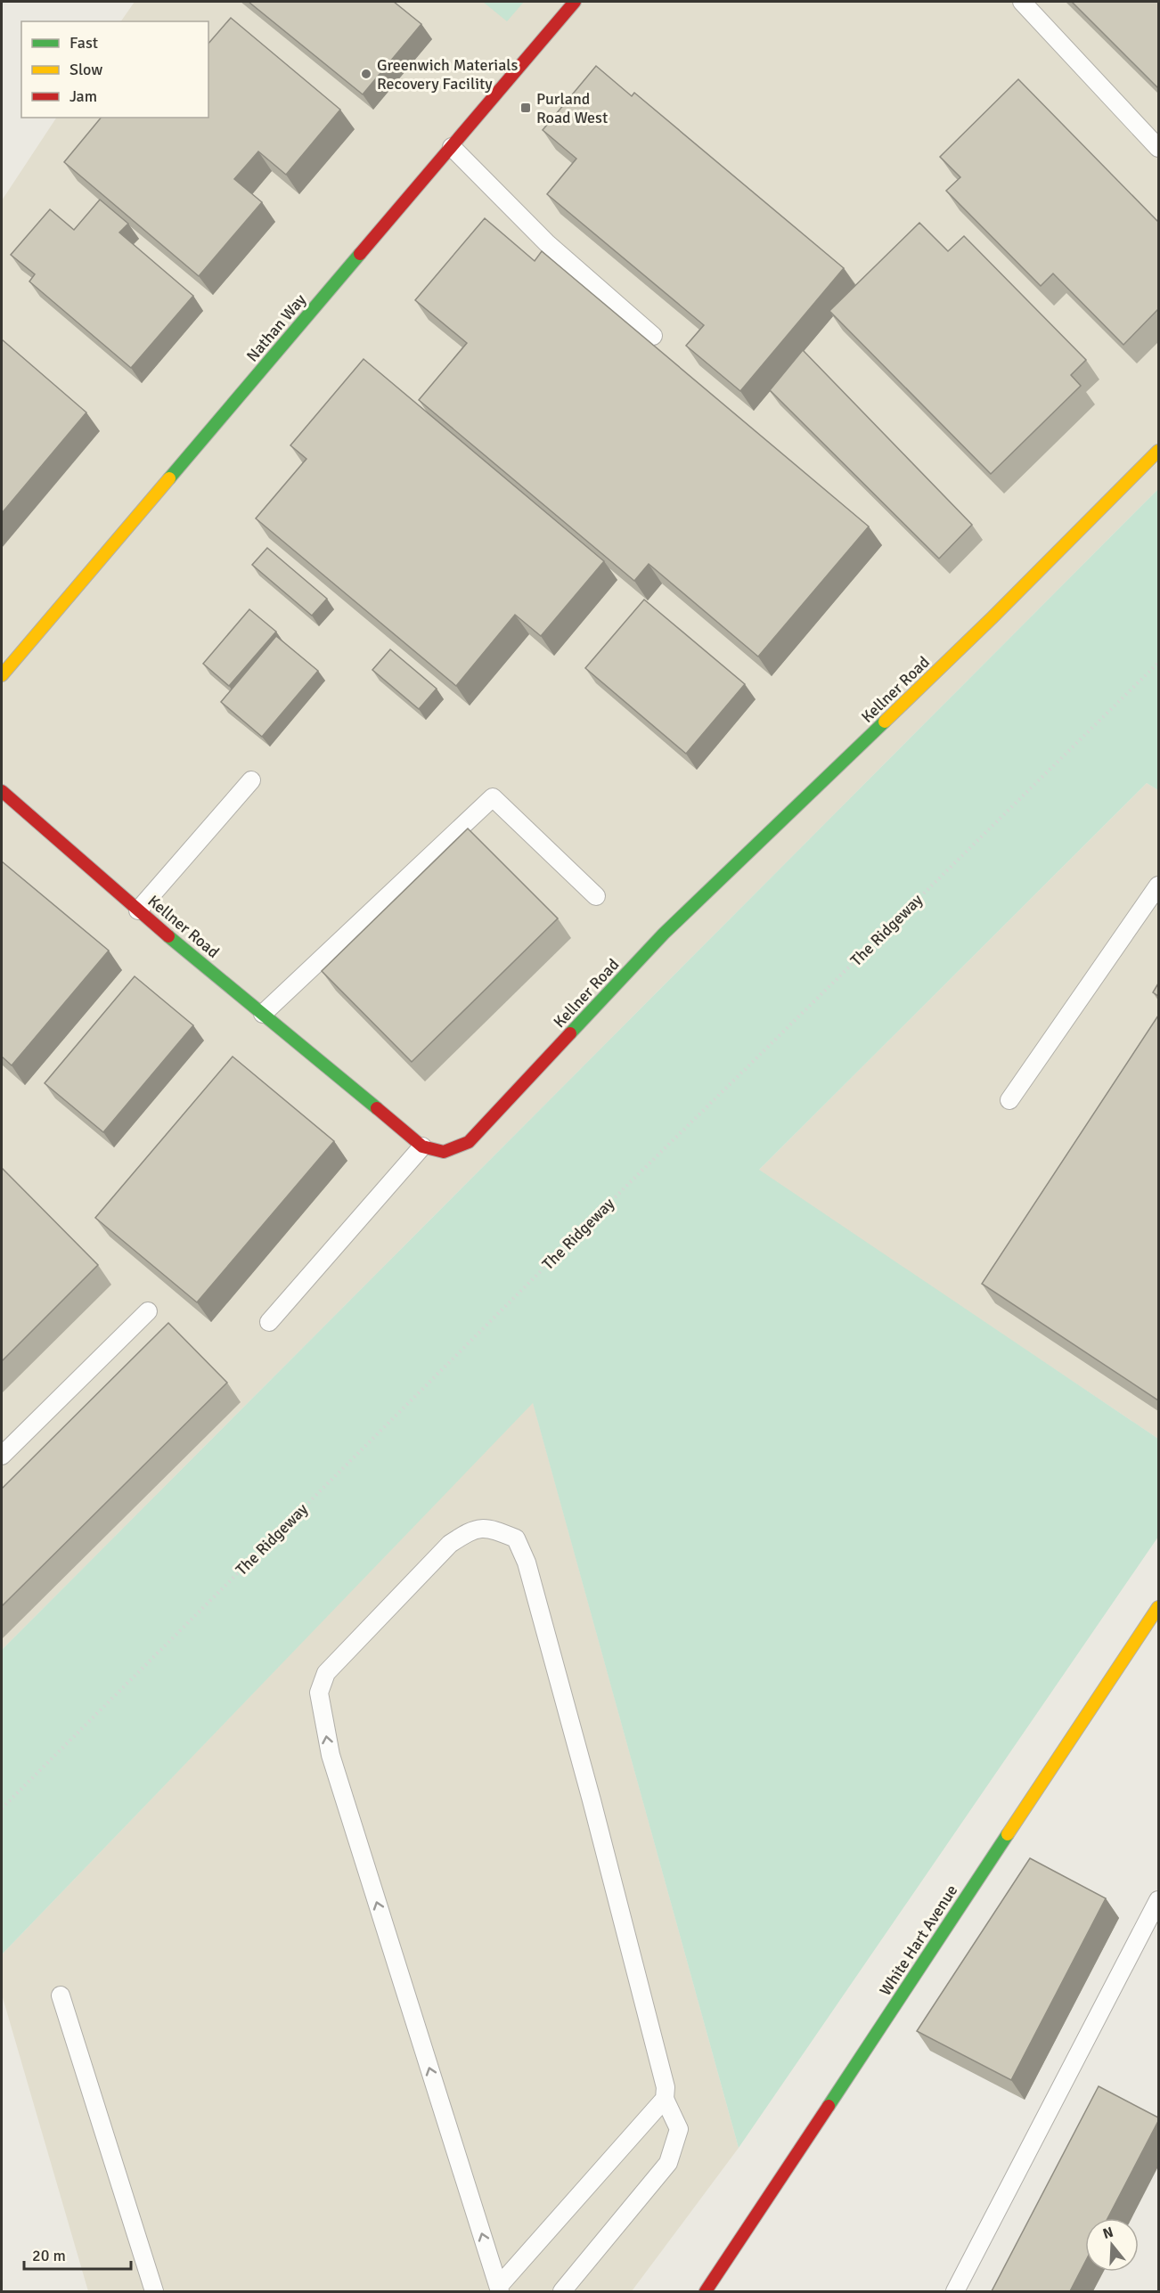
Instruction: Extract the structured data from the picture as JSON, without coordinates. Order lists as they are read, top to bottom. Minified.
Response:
{"streets":{"street":["Nathan Way","Kellner Road","White Hart Avenue"],"path":["The Ridgeway"]},"places":{"other":["Greenwich Materials Recovery Facility"],"transit":["Purland Road West"]},"legend":["Fast","Slow","Jam"],"scale_bar":"20 m","north":"top"}
